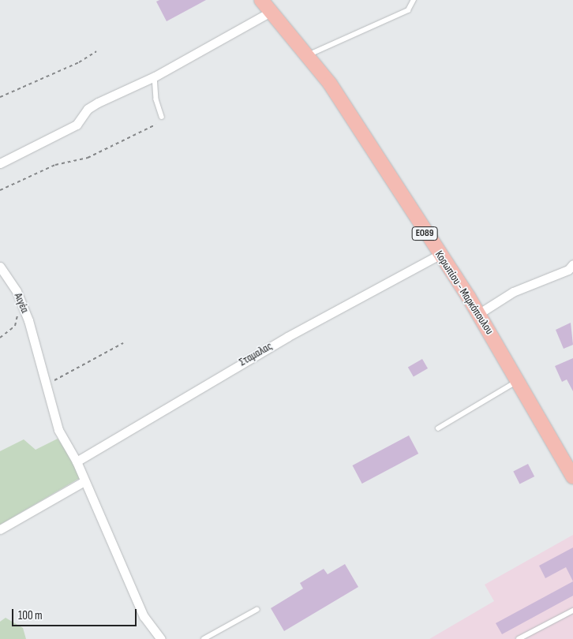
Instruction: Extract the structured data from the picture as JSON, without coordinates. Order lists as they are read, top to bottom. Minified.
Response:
{"streets":{"main road":["ΕΟ89","Κορωπίου - Μαρκόπουλου"],"street":["Αιγέα","Σταμαλας"]},"crossings":[["Κορωπίου - Μαρκόπουλου","Σταμαλας"],["Αιγέα","Σταμαλας"]],"scale_bar":"100 m"}
